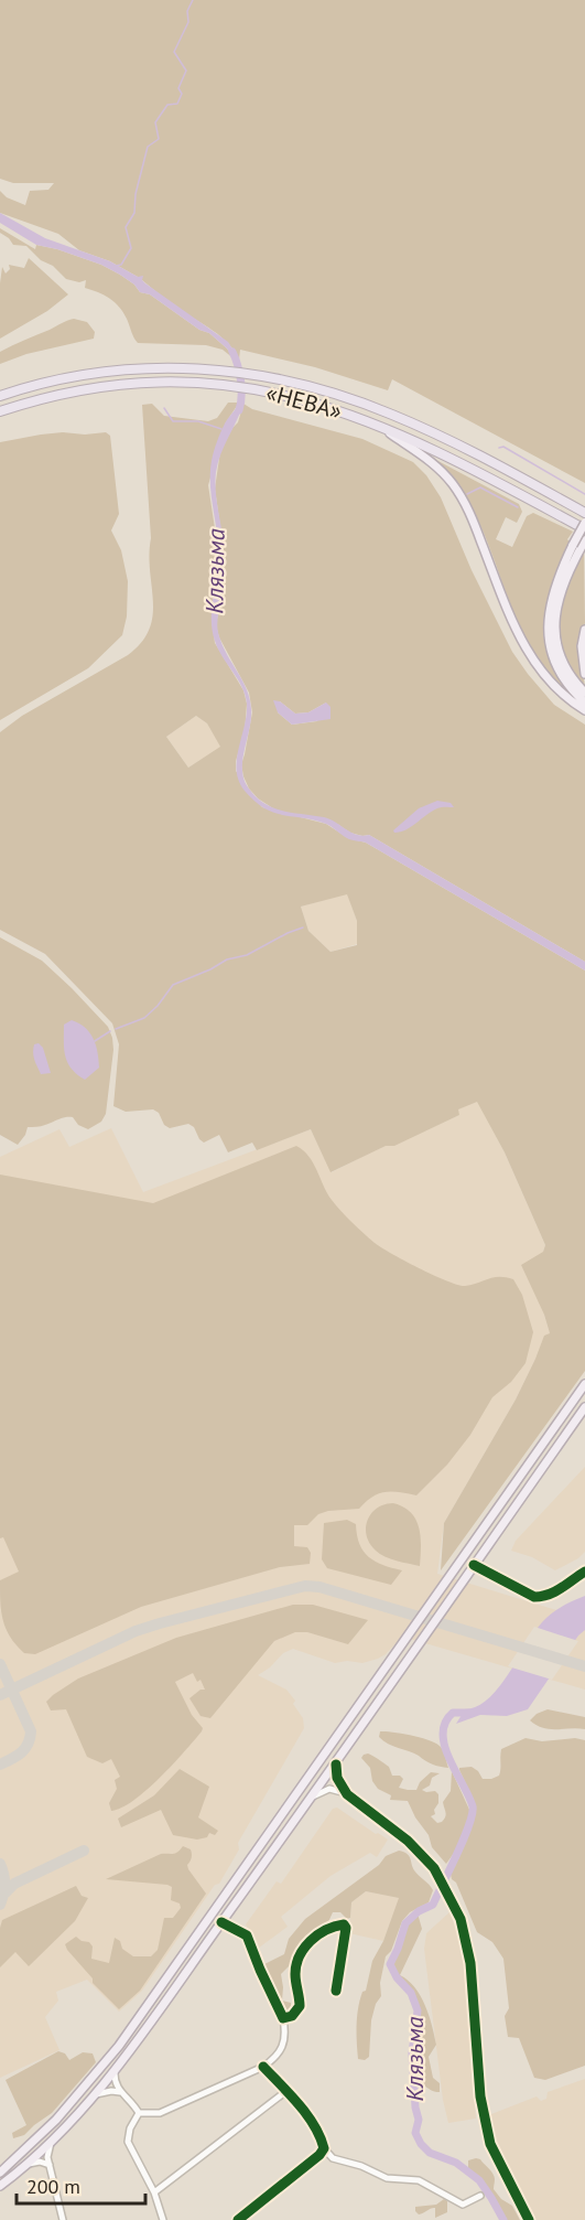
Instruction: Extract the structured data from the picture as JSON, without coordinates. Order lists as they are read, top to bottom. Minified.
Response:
{"streets":{"highway":["«НЕВА»"]},"water":["Клязьма"],"scale_bar":"200 m"}
